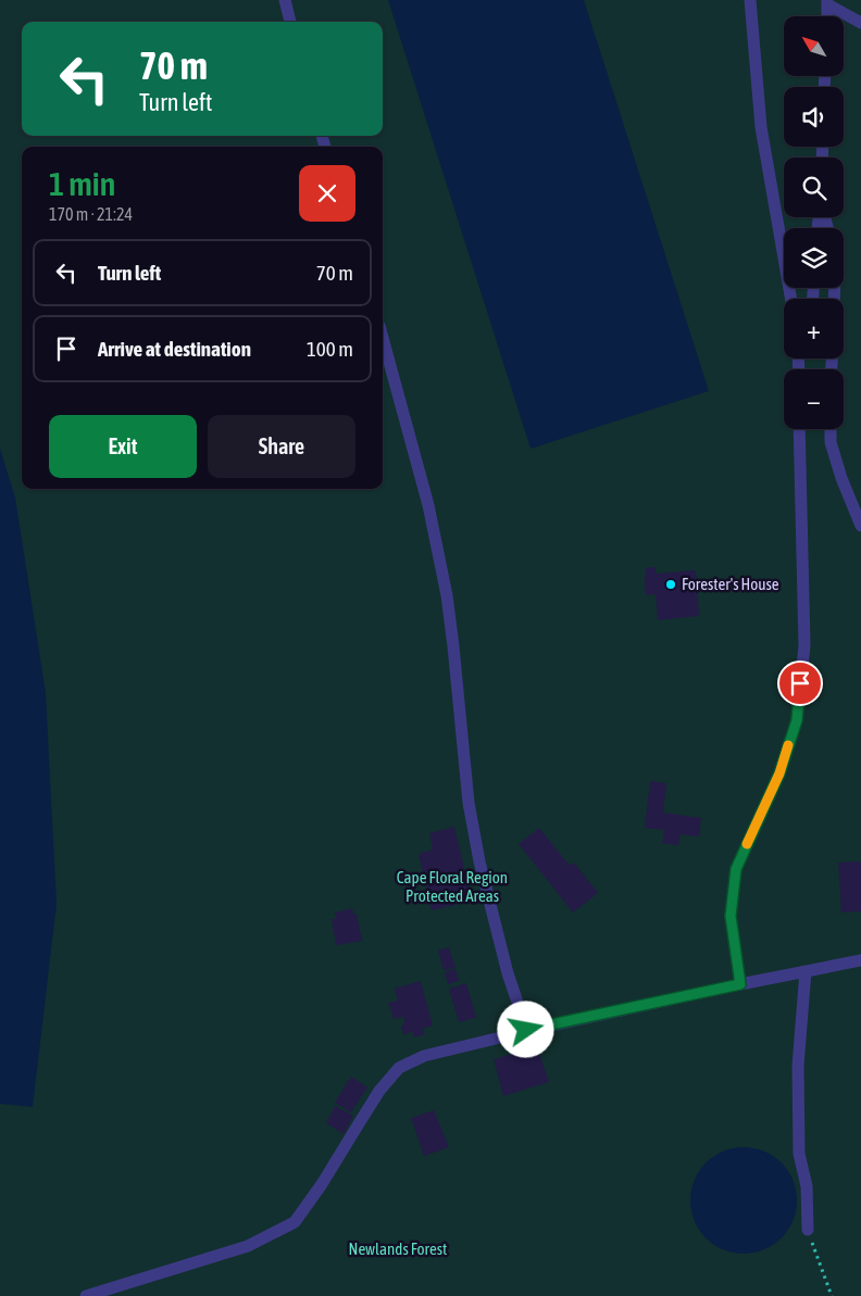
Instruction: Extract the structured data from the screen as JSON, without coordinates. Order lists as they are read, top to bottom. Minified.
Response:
{"parks":["Cape Floral Region Protected Areas","Newlands Forest"],"places":["Forester's House"],"north":"top left","page":{"map_buttons":["+","−"],"turn":["70 m","Turn left"],"heading":["1 min","170 m · 21:24"],"list":[{"name":"Turn left","value":"70 m"},{"name":"Arrive at destination","value":"100 m"}],"buttons":["Exit","Share"]}}
